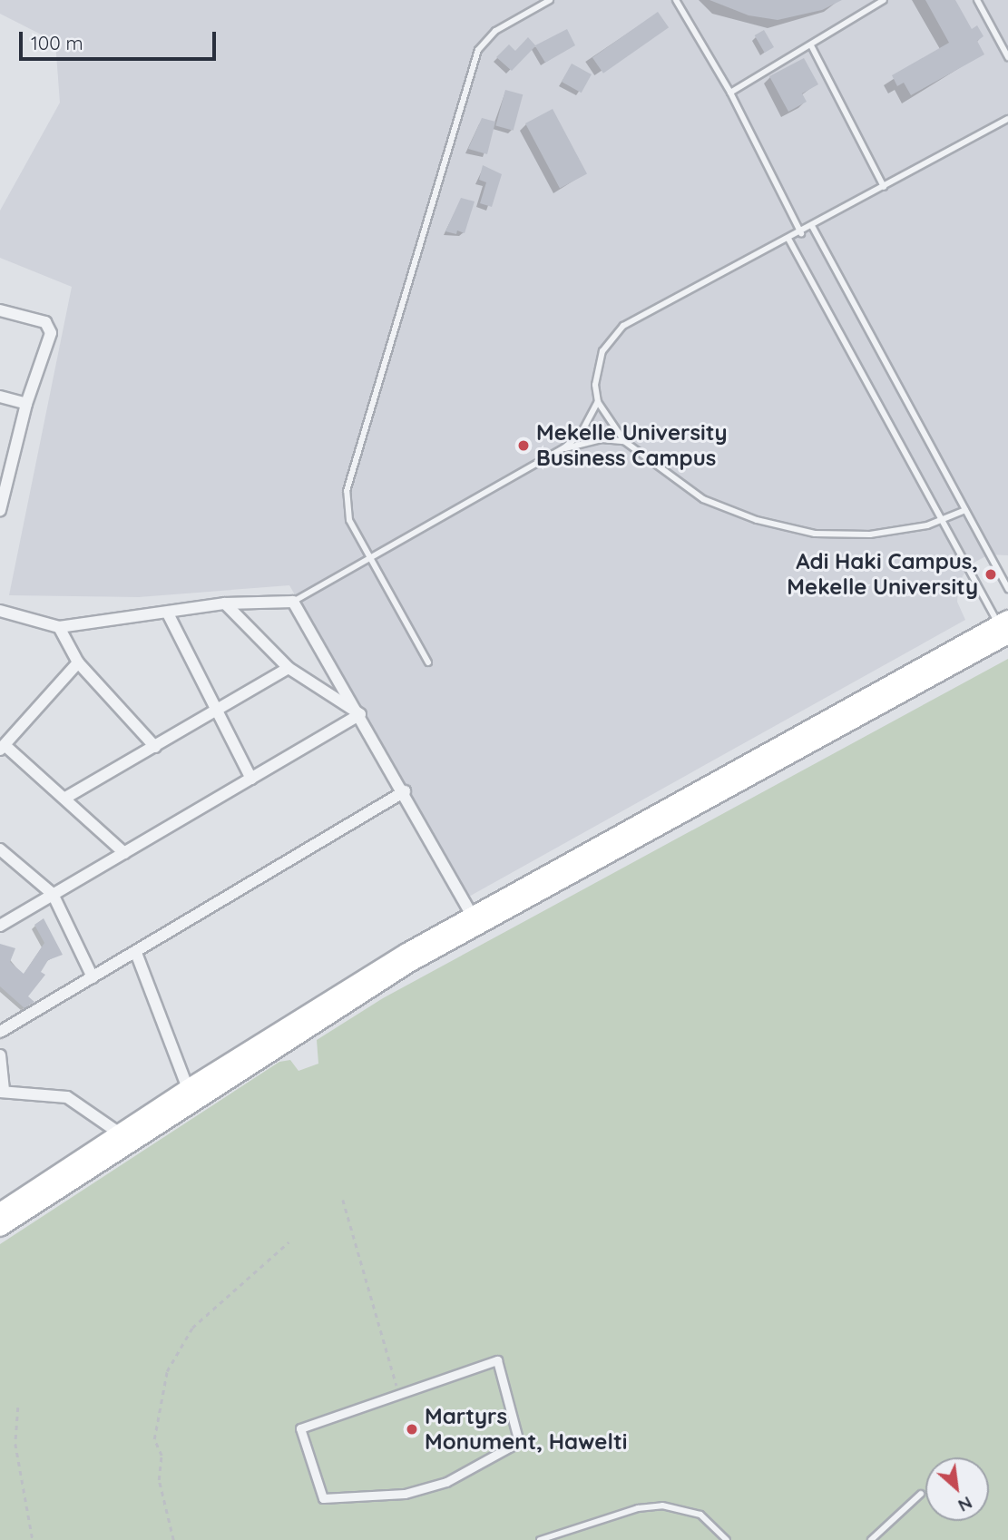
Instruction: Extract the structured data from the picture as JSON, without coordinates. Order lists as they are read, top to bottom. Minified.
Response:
{"places":["Mekelle University Business Campus","Adi Haki Campus, Mekelle University","Martyrs Monument, Hawelti"],"scale_bar":"100 m","north":"bottom right"}
